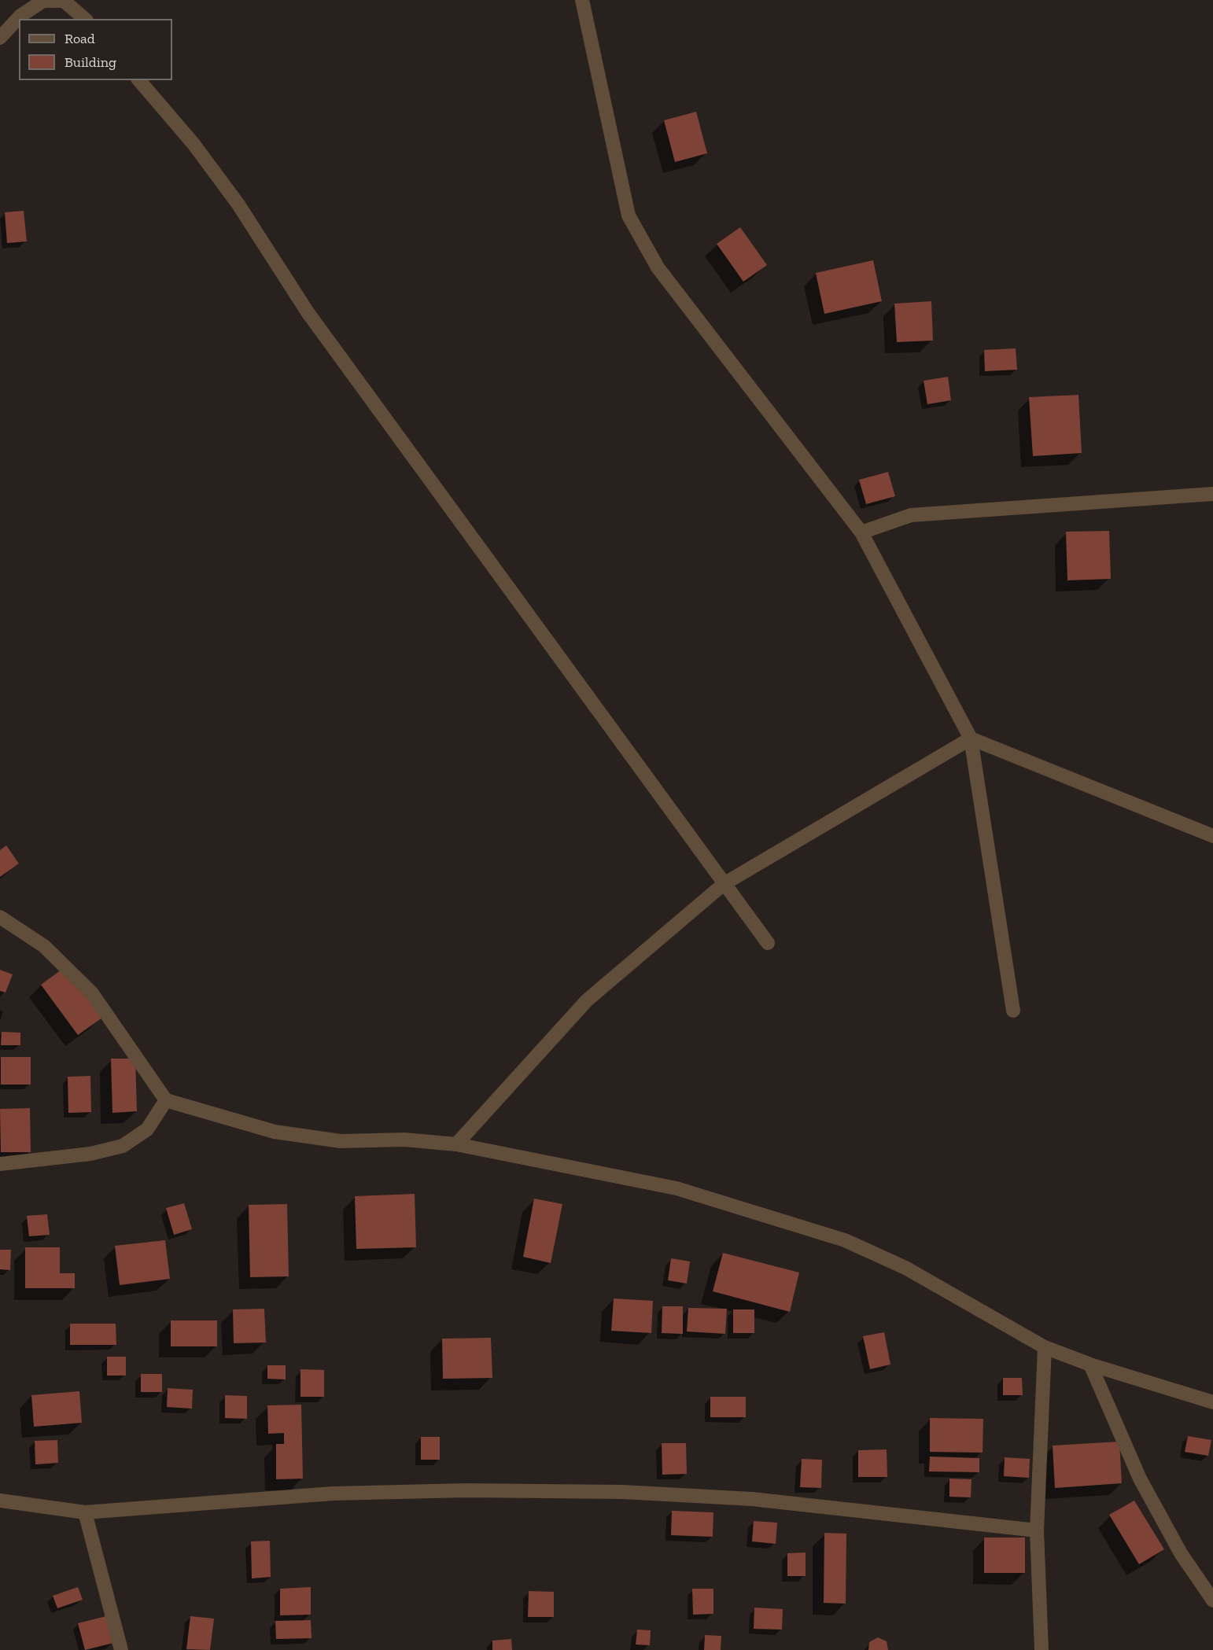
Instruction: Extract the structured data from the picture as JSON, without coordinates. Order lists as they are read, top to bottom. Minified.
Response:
{"legend":["Road","Building"]}
